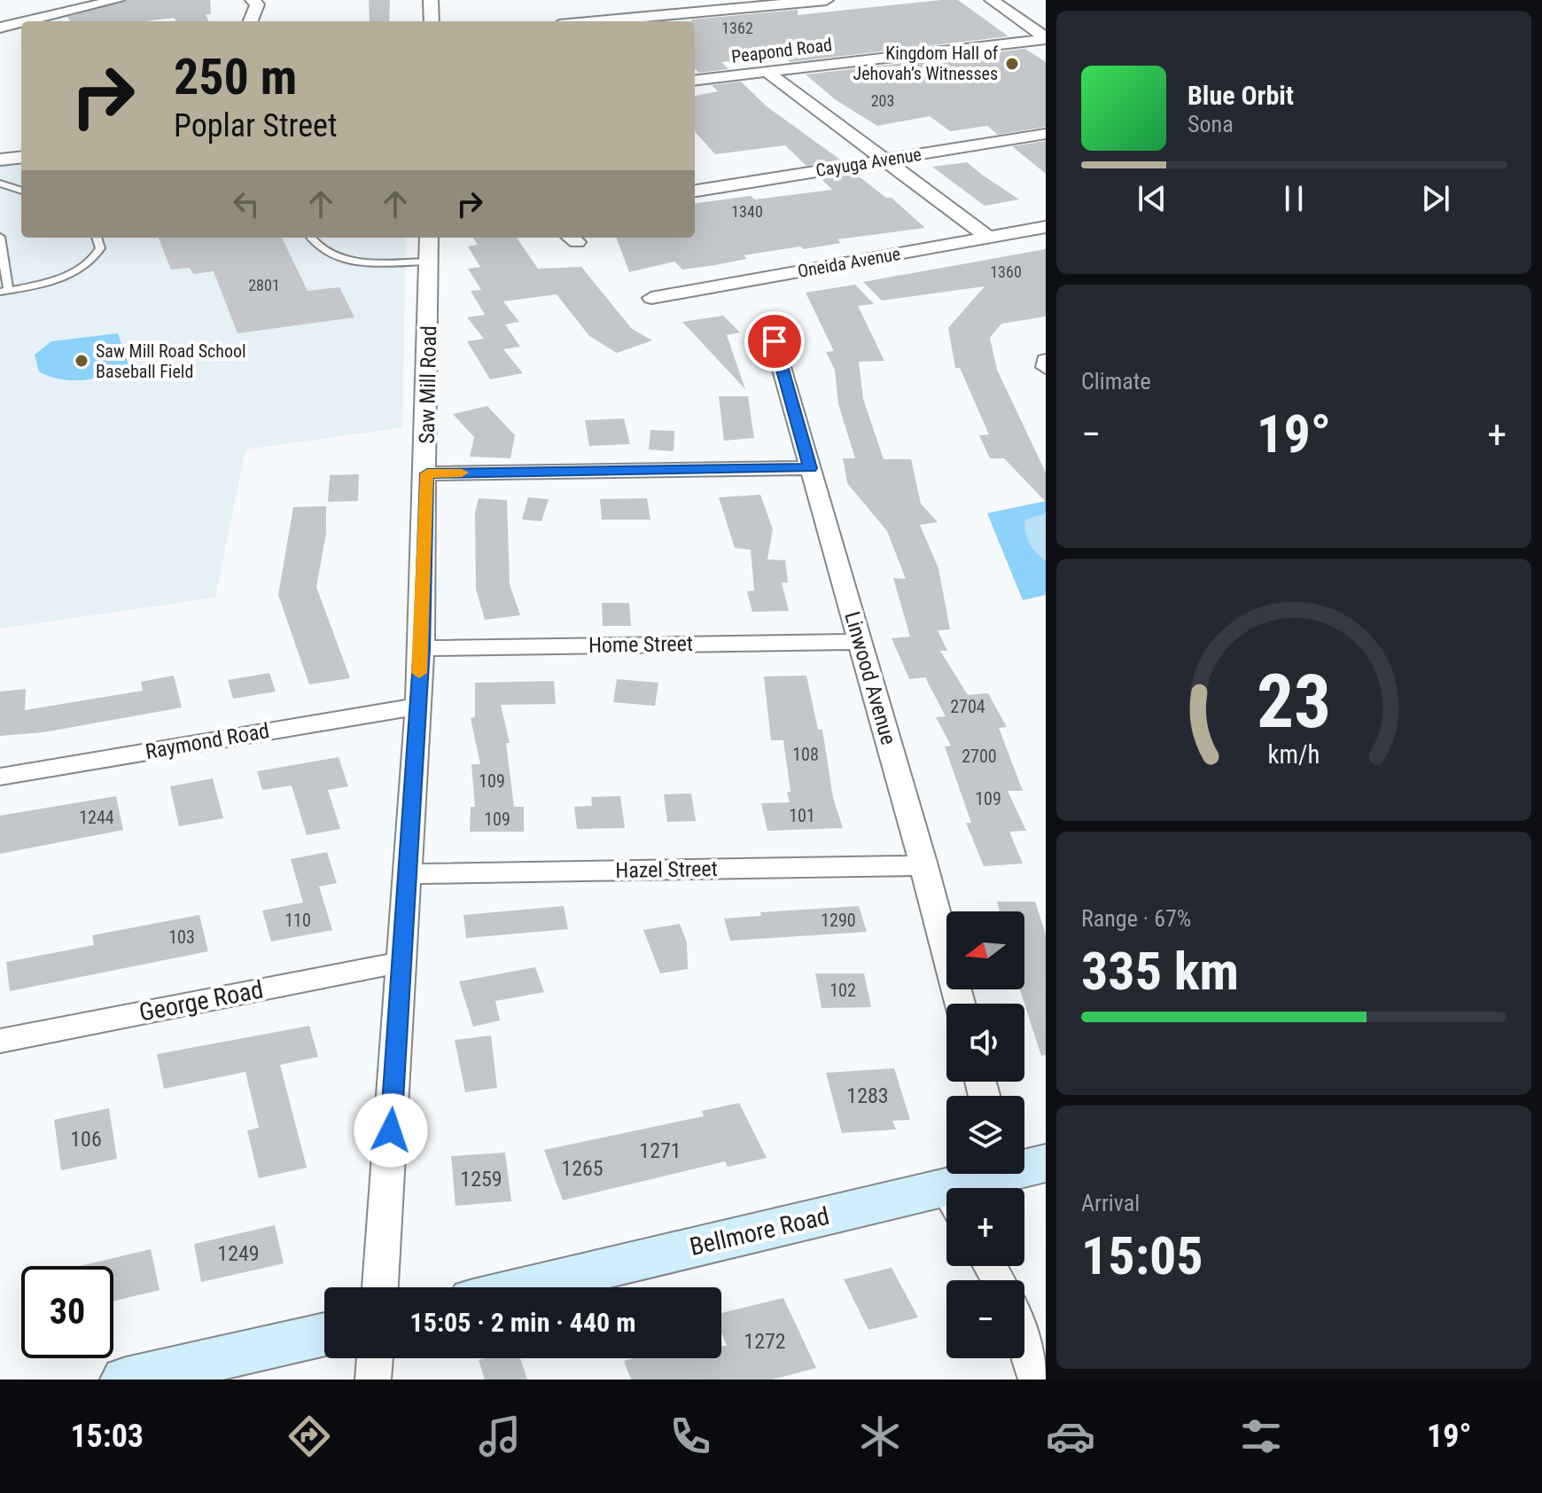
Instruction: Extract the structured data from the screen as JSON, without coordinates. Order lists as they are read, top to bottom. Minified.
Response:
{"streets":{"main road":["Bellmore Road"],"street":["Peapond Road","Cayuga Avenue","Oneida Avenue","Saw Mill Road","Home Street","Linwood Avenue","Raymond Road","Hazel Street","George Road"]},"crossings":[["Saw Mill Road","Home Street"],["Saw Mill Road","Raymond Road"],["Saw Mill Road","Hazel Street"],["Saw Mill Road","George Road"],["Home Street","Linwood Avenue"],["Linwood Avenue","Hazel Street"]],"places":["Kingdom Hall of Jehovah’s Witnesses","Saw Mill Road School Baseball Field"],"house_numbers":["1362","203","1340","1360","2801","2704","108","2700","109","109","101","1244","109","110","1290","103","102","1283","106","1271","1265","1259","1249","1272"],"north":"left","page":{"turn":["250 m","Poplar Street"],"song":["Blue Orbit","Sona"],"tile":["Climate",["Range · 67%","335 km"],["Arrival","15:05"]],"heat":["−","19°","+"],"map_buttons":["+","−"],"limit":"30","trip":"15:05 · 2 min · 440 m","tabs":["15:03","19°"],"gauge":["23","km/h"]}}
